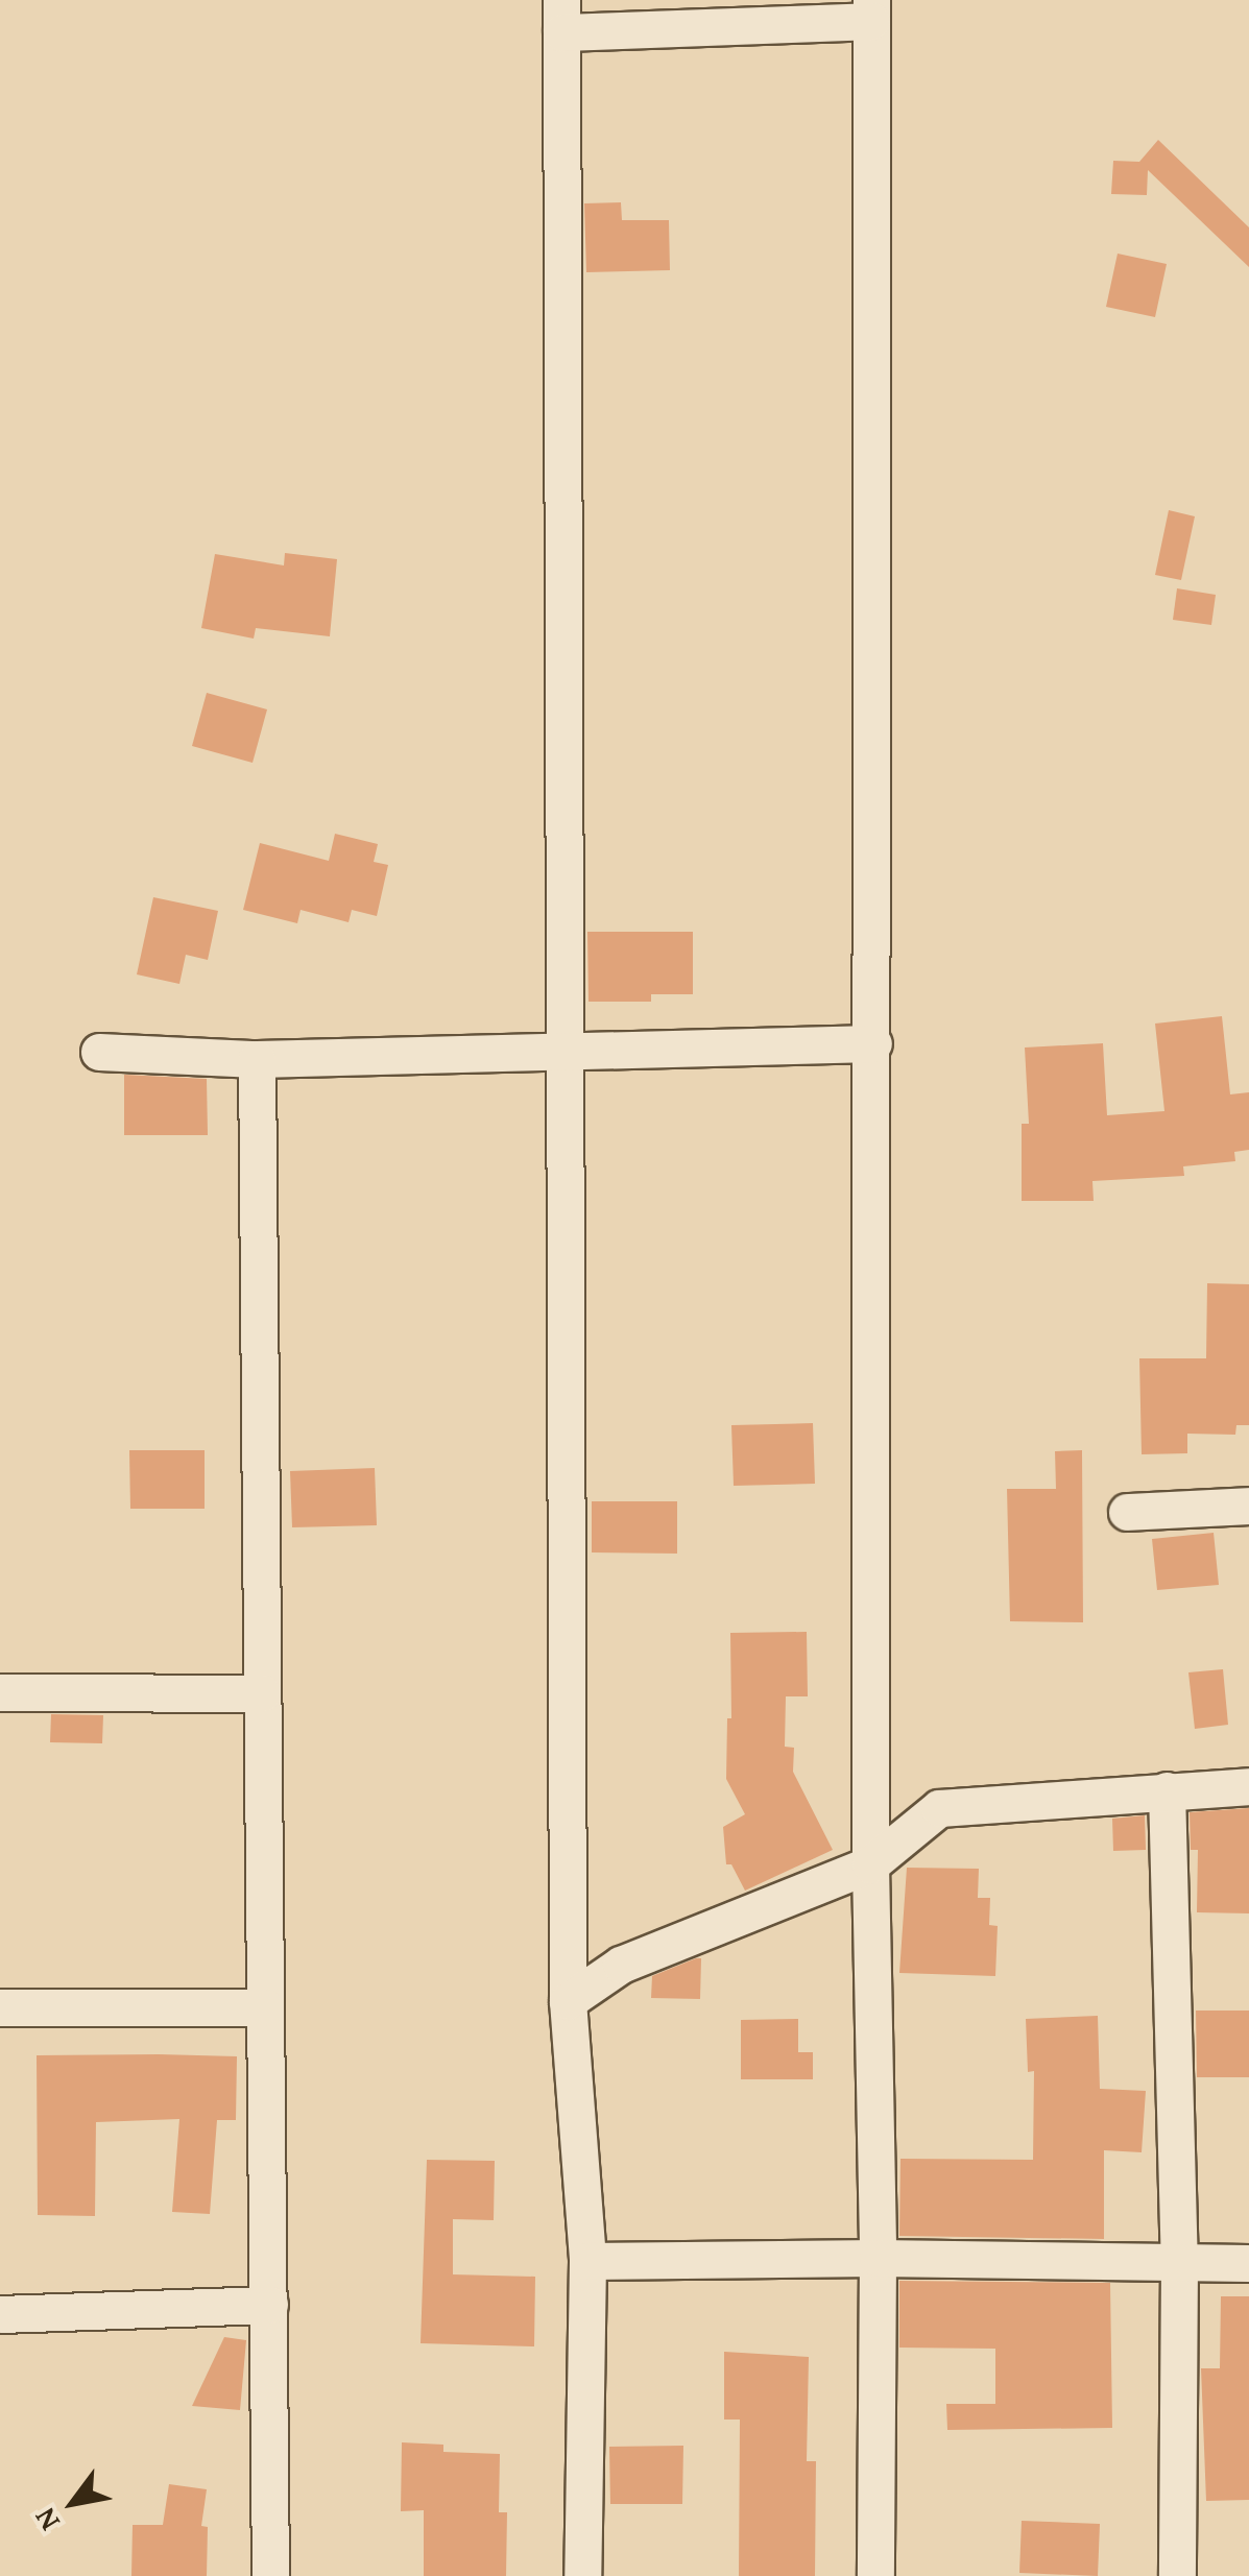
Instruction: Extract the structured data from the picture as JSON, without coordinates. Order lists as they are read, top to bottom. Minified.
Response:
{"north":"bottom left"}
